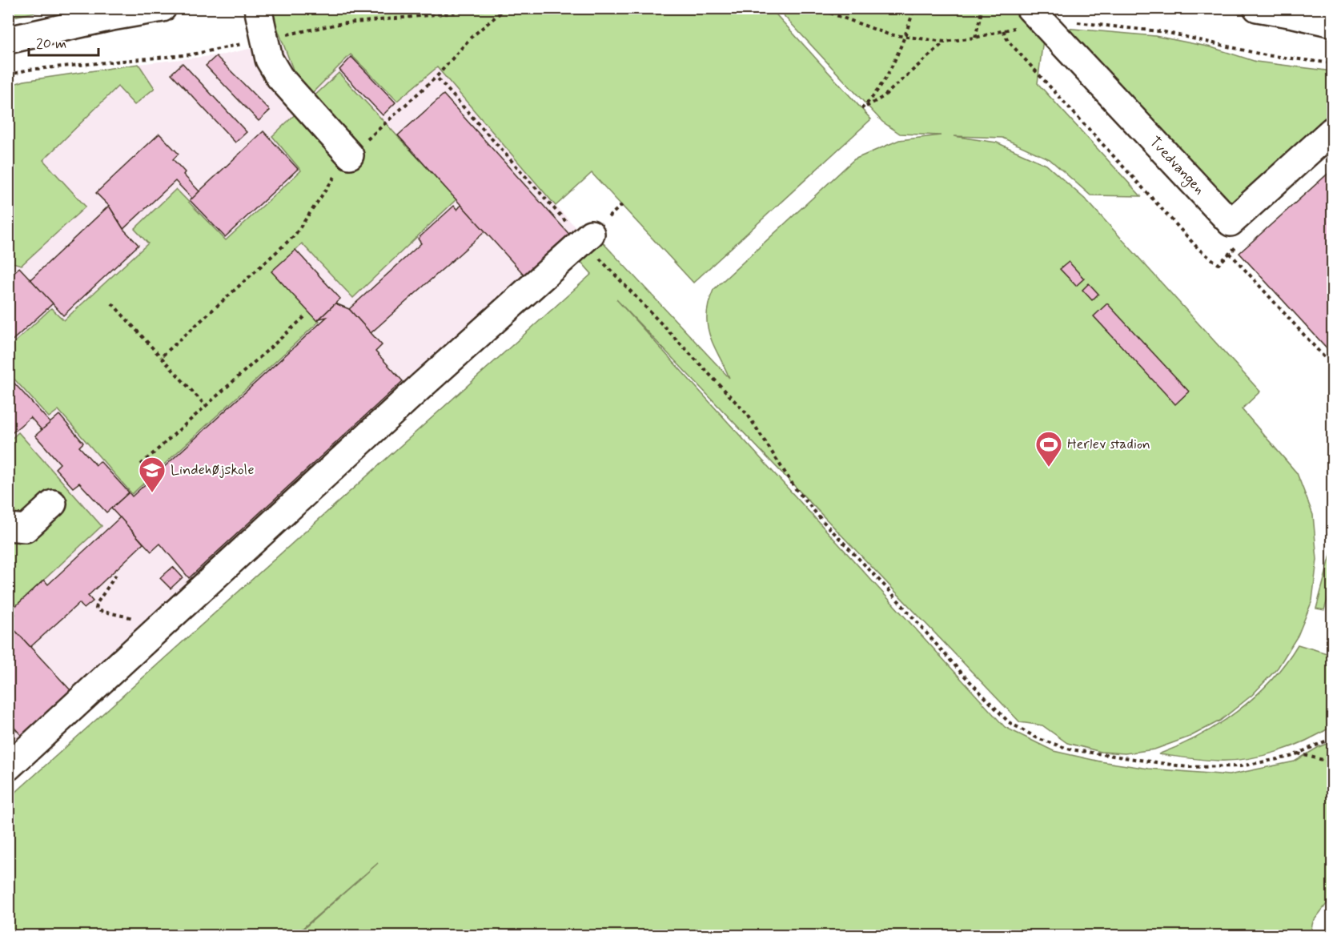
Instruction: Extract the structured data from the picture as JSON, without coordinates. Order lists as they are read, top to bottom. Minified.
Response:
{"streets":{"street":["Tvedvangen"]},"places":{"sports":["Herlev stadion"],"school or university":["Lindehøjskole"]},"scale_bar":"20 m"}
